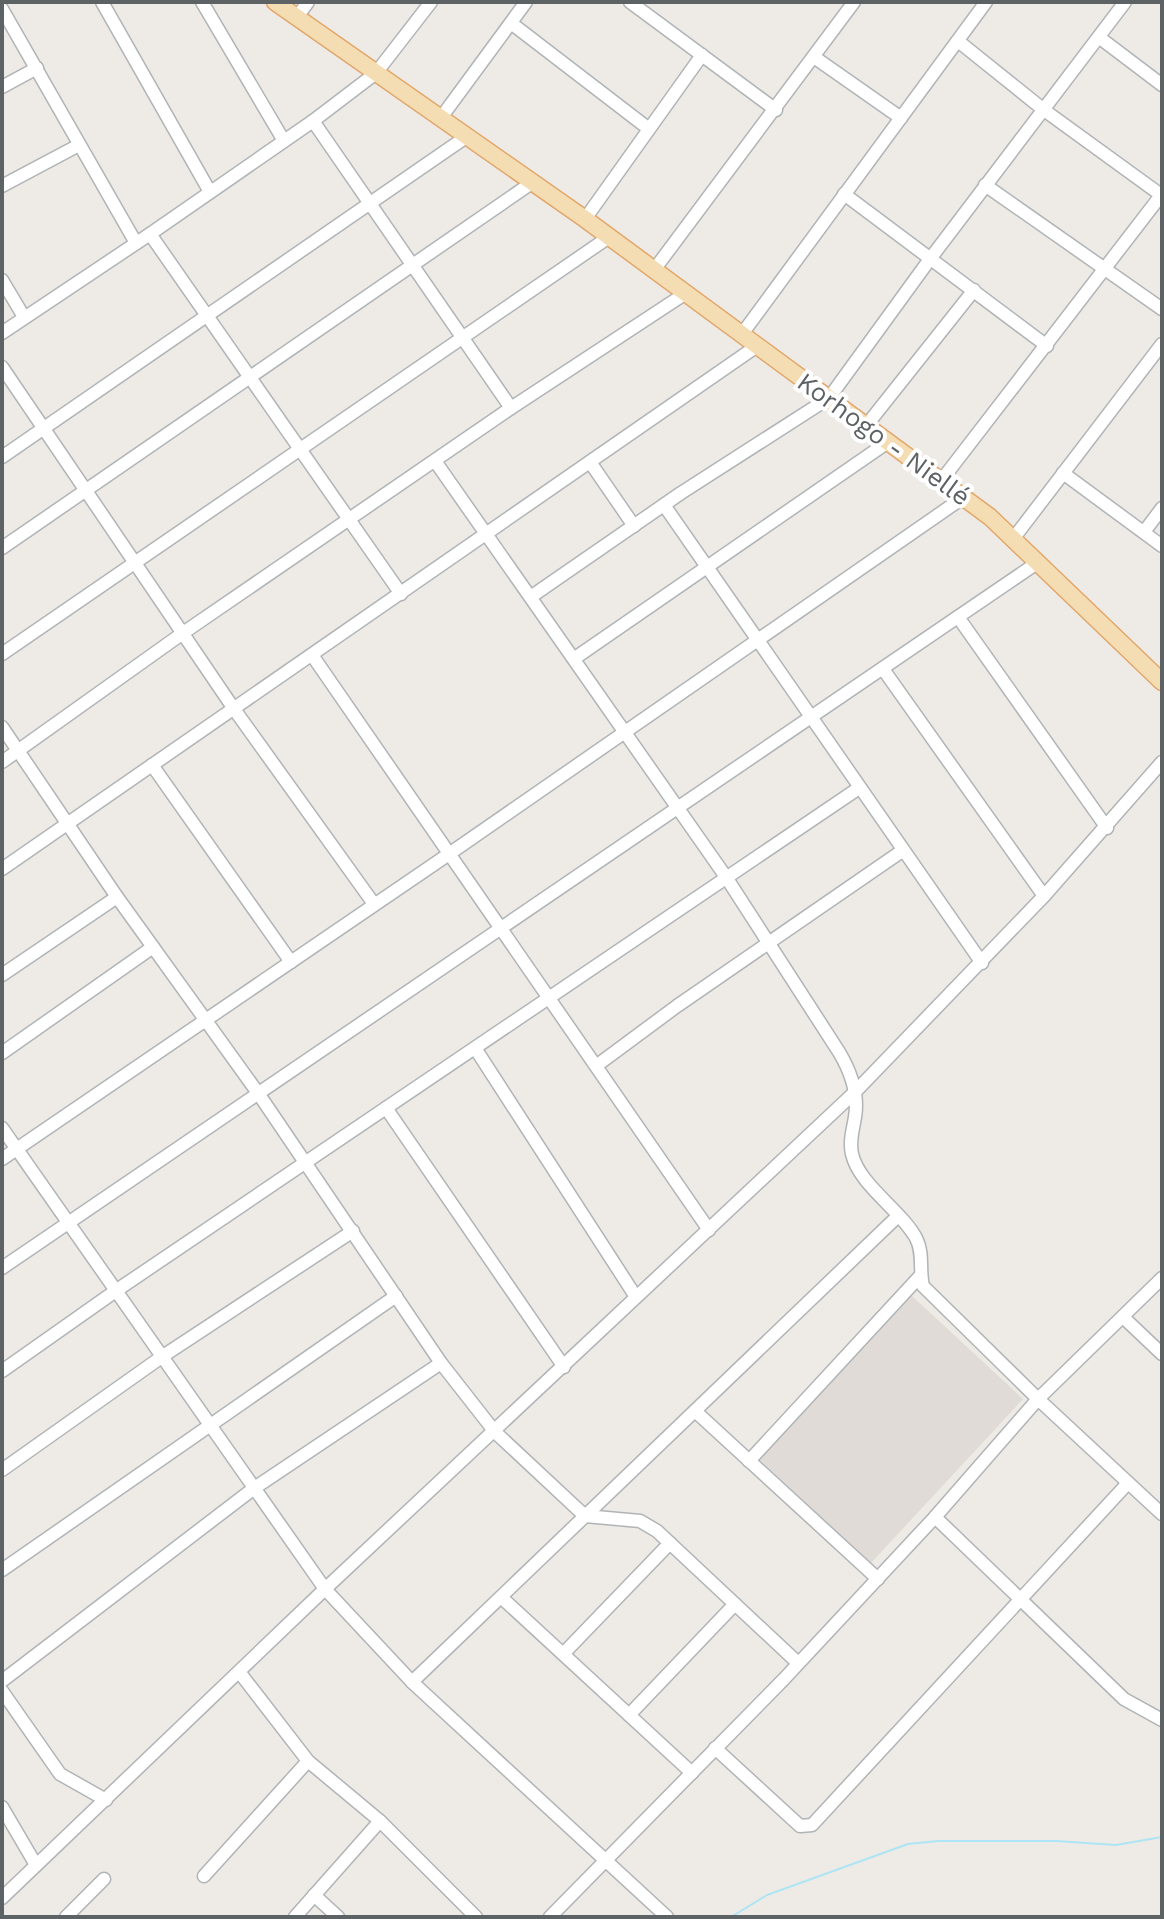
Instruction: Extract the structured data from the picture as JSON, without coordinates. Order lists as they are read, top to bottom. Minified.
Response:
{"streets":{"main road":["Korhogo - Niellé"]}}
